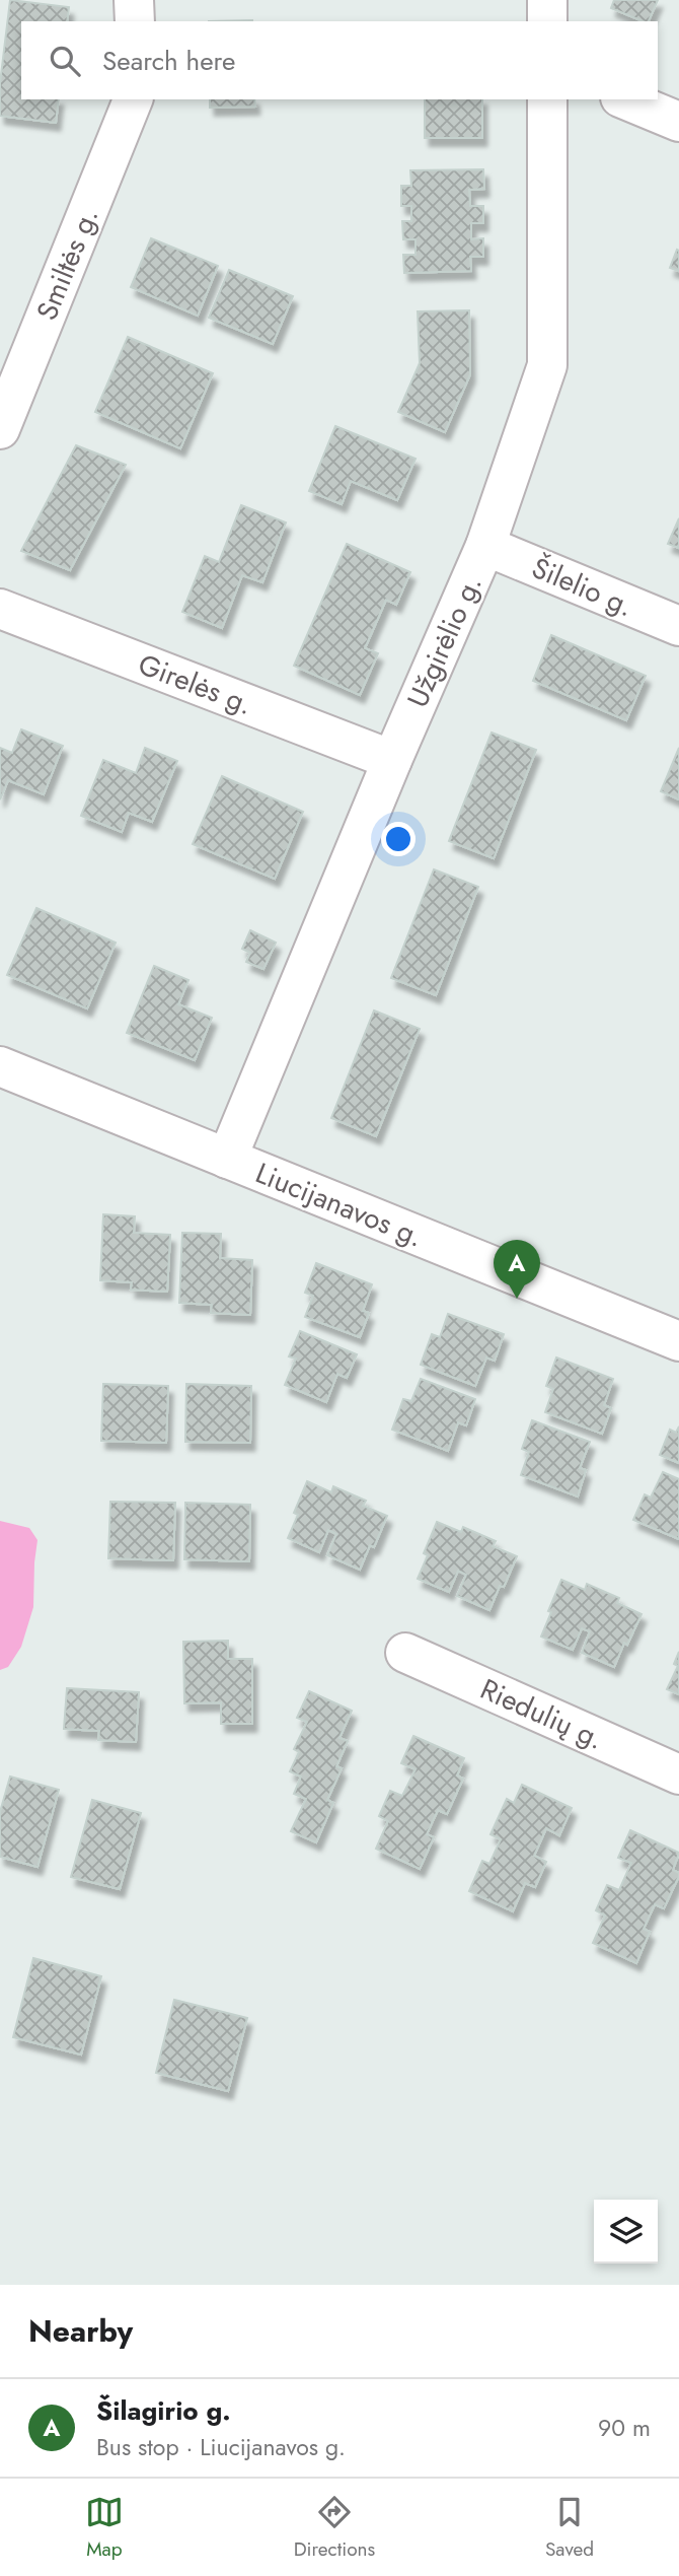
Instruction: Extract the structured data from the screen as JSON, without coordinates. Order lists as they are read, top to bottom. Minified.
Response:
{"streets":{"street":["Smiltės g.","Šilelio g.","Užgirėlio g.","Girelės g.","Liucijanavos g.","Riedulių g."]},"crossings":[["Šilelio g.","Užgirėlio g."],["Užgirėlio g.","Girelės g."],["Užgirėlio g.","Liucijanavos g."]],"page":{"search":"Search here","pins":"A","heading":"Nearby","list":[{"mark":"A","name":"Šilagirio g.","note":"Bus stop · Liucijanavos g.","value":"90 m"}],"nav":["Map","Directions","Saved"]}}
